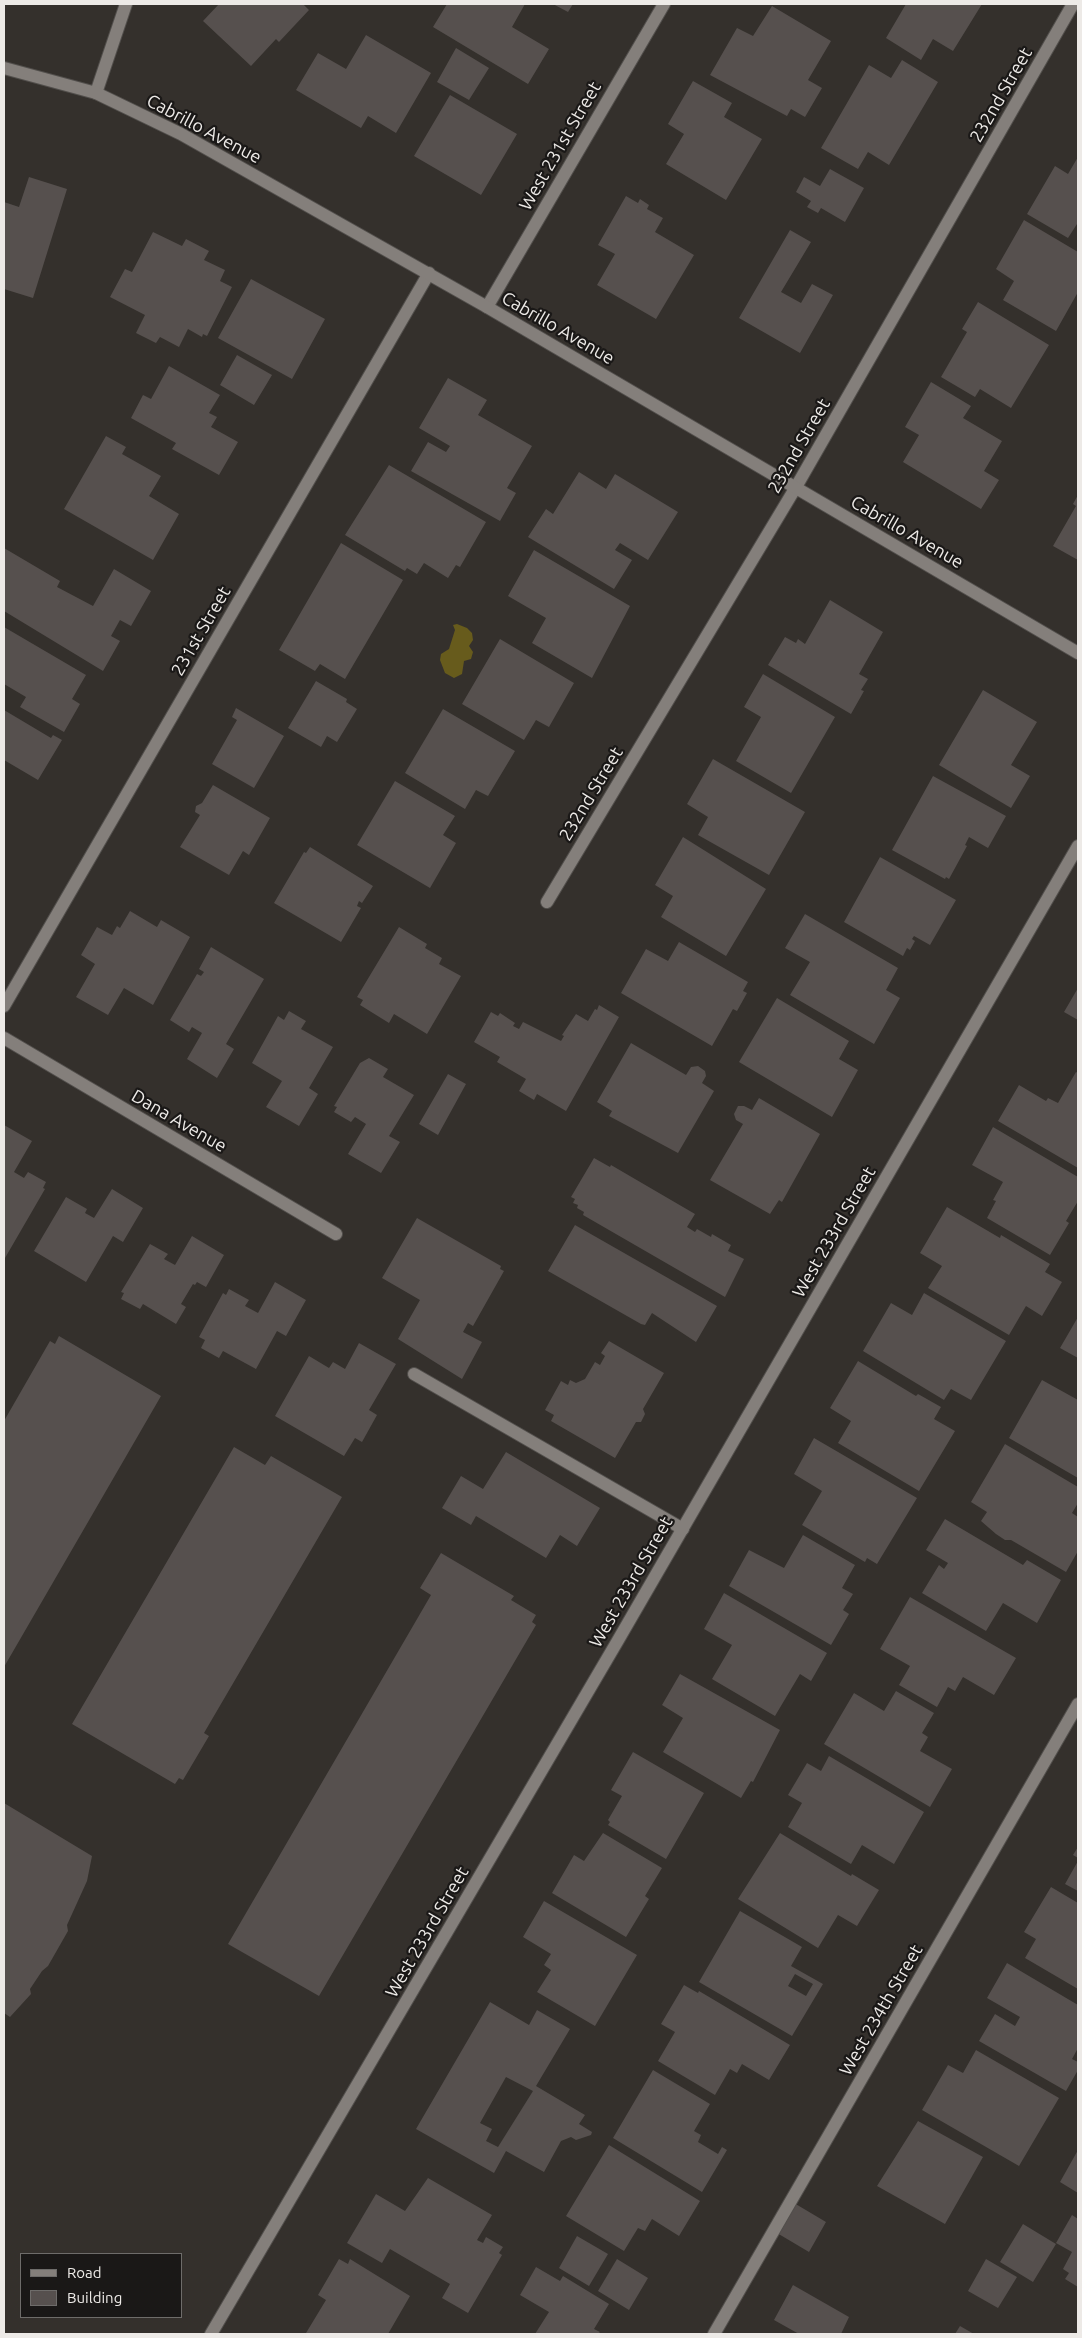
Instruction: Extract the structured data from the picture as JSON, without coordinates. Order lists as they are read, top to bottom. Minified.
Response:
{"streets":{"street":["232nd Street","Cabrillo Avenue","West 231st Street","231st Street","Dana Avenue","West 233rd Street","West 234th Street"]},"crossings":[["232nd Street","Cabrillo Avenue"],["Cabrillo Avenue","West 231st Street"],["Cabrillo Avenue","231st Street"]],"legend":["Road","Building"]}
